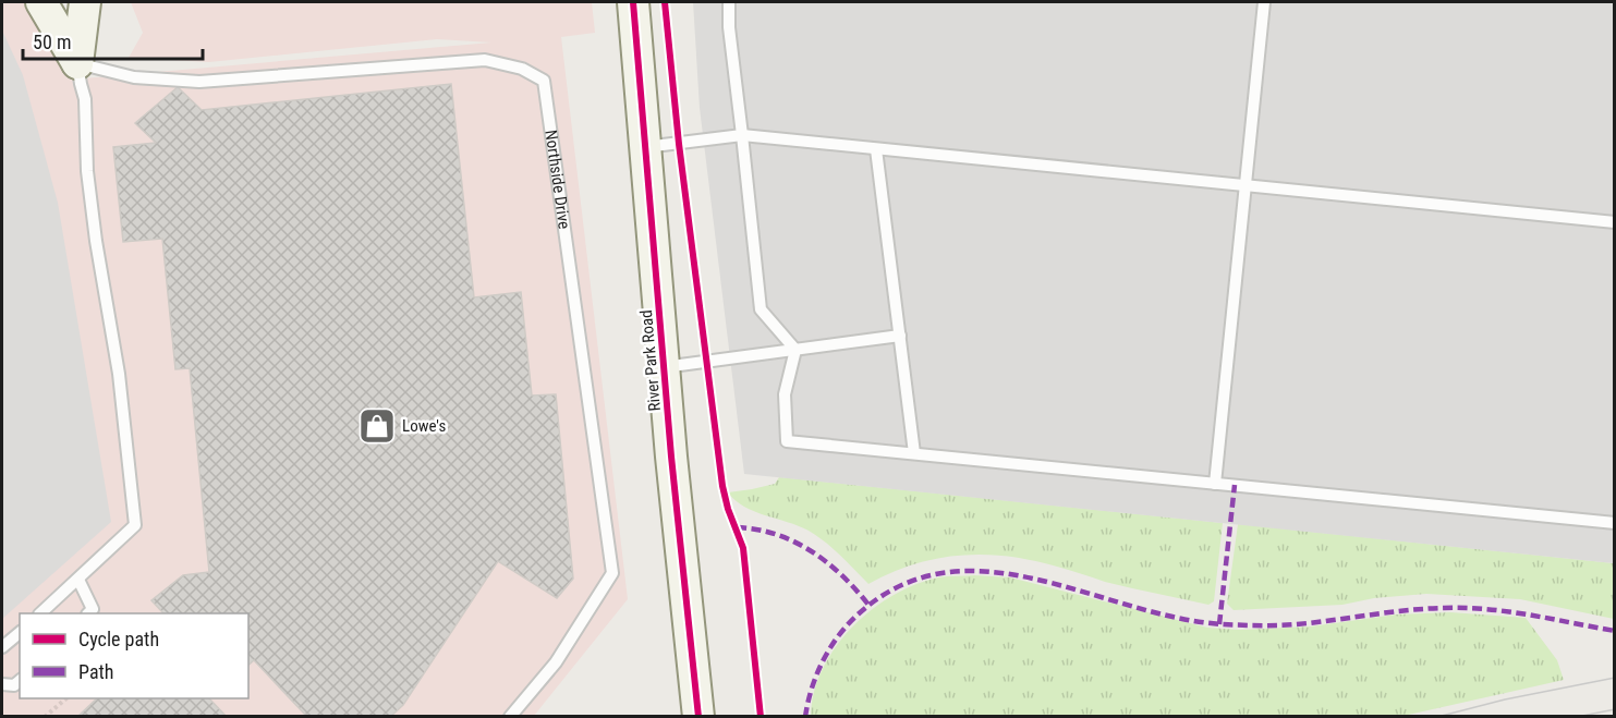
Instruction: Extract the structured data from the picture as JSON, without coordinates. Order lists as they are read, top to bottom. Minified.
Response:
{"streets":{"street":["River Park Road"],"lane":["Northside Drive"]},"places":{"shop":["Lowe's"]},"legend":["Cycle path","Path"],"scale_bar":"50 m"}
